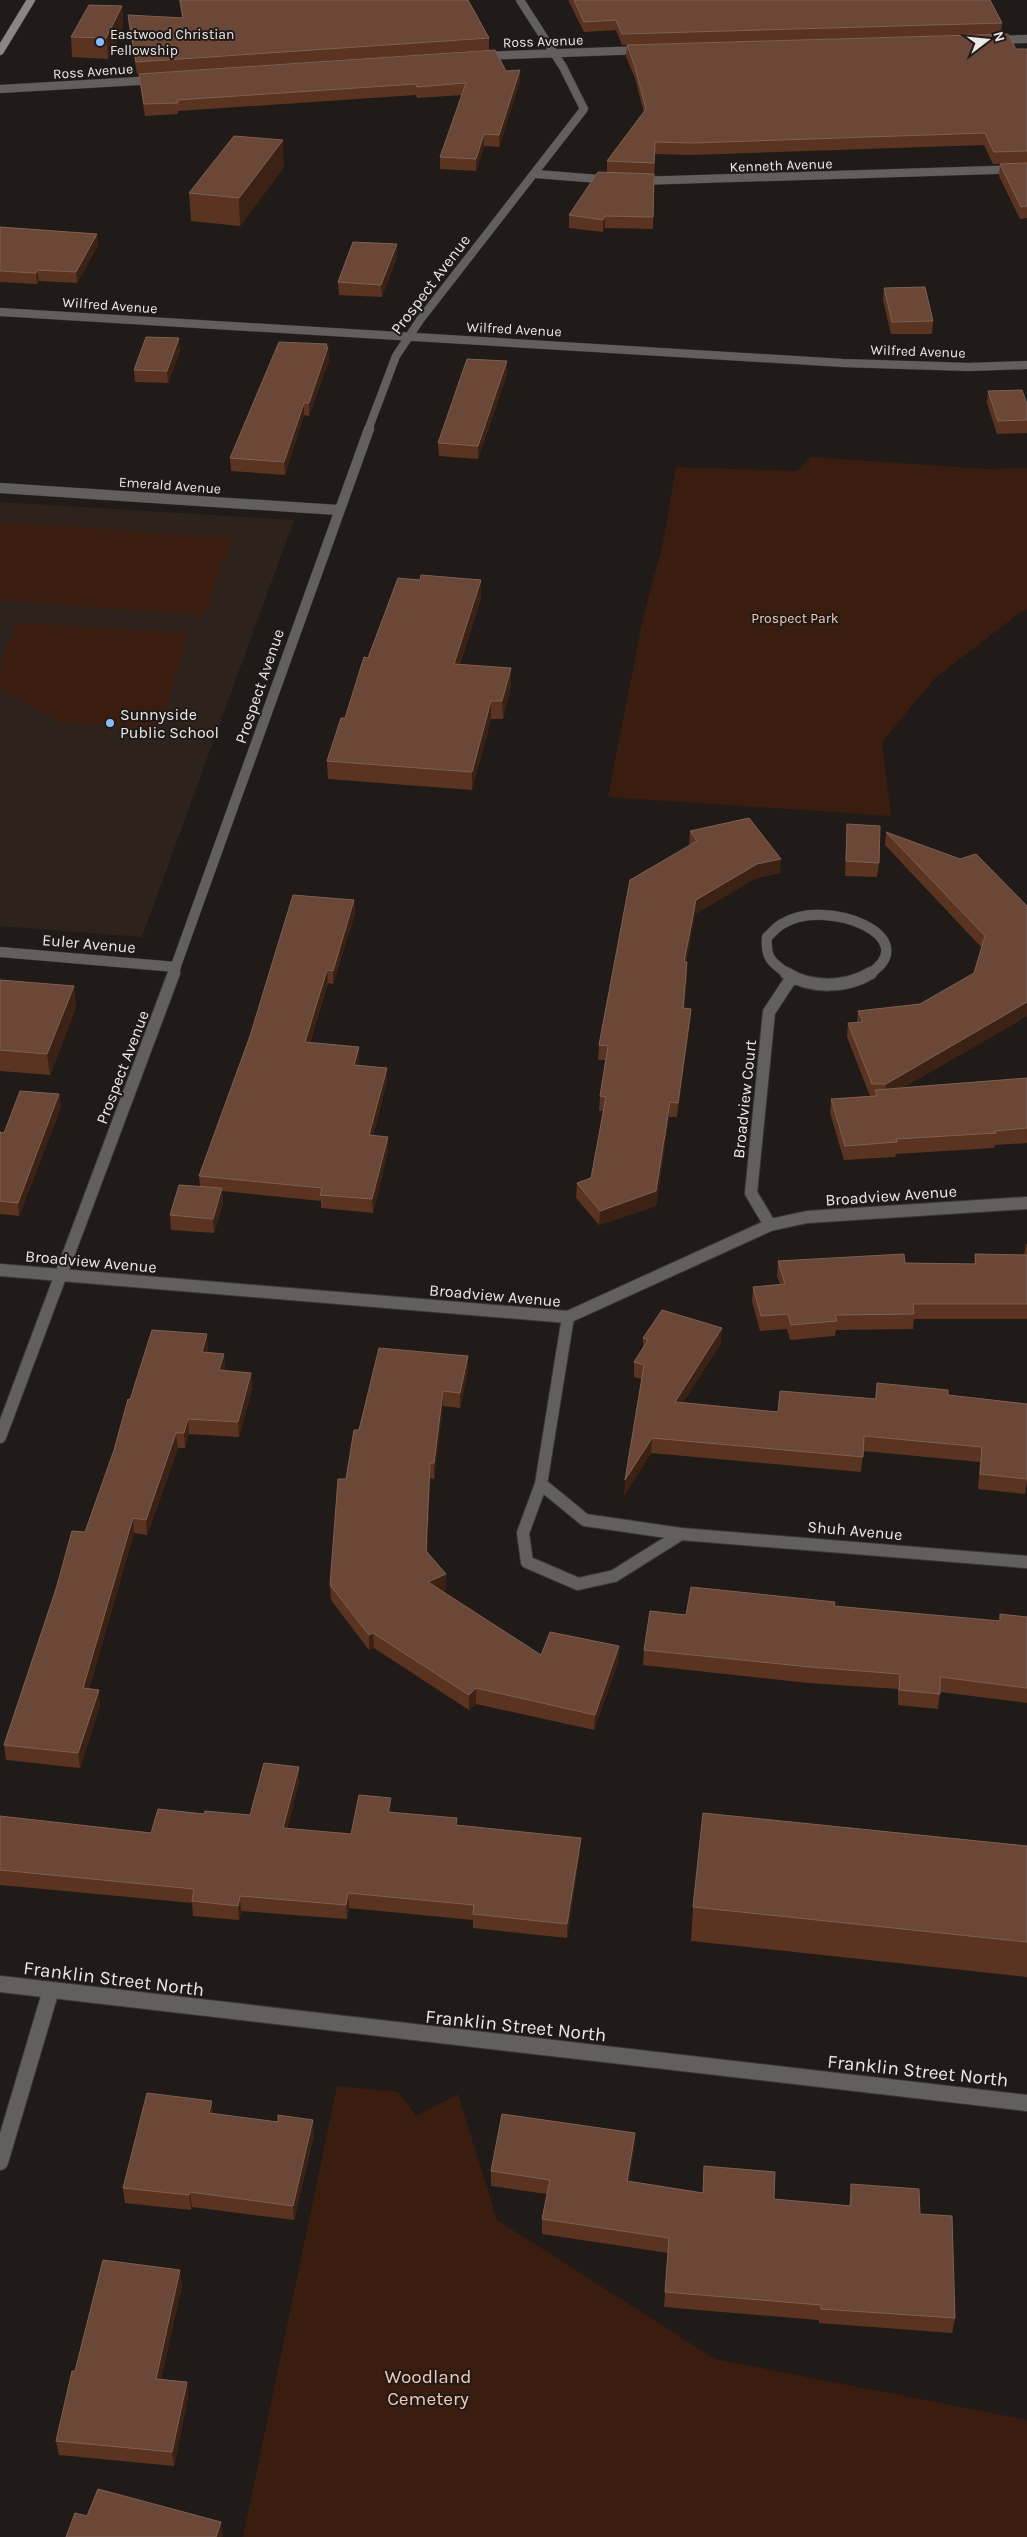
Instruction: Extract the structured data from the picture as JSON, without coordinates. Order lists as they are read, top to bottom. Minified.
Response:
{"streets":{"street":["Ross Avenue","Kenneth Avenue","Prospect Avenue","Wilfred Avenue","Emerald Avenue","Euler Avenue","Broadview Court","Broadview Avenue","Shuh Avenue","Franklin Street North"]},"crossings":[["Ross Avenue","Prospect Avenue"],["Prospect Avenue","Wilfred Avenue"],["Prospect Avenue","Emerald Avenue"],["Prospect Avenue","Euler Avenue"],["Prospect Avenue","Broadview Avenue"],["Broadview Court","Broadview Avenue"]],"parks":["Prospect Park","Woodland Cemetery"],"places":["Eastwood Christian Fellowship","Sunnyside Public School"],"north":"right"}
